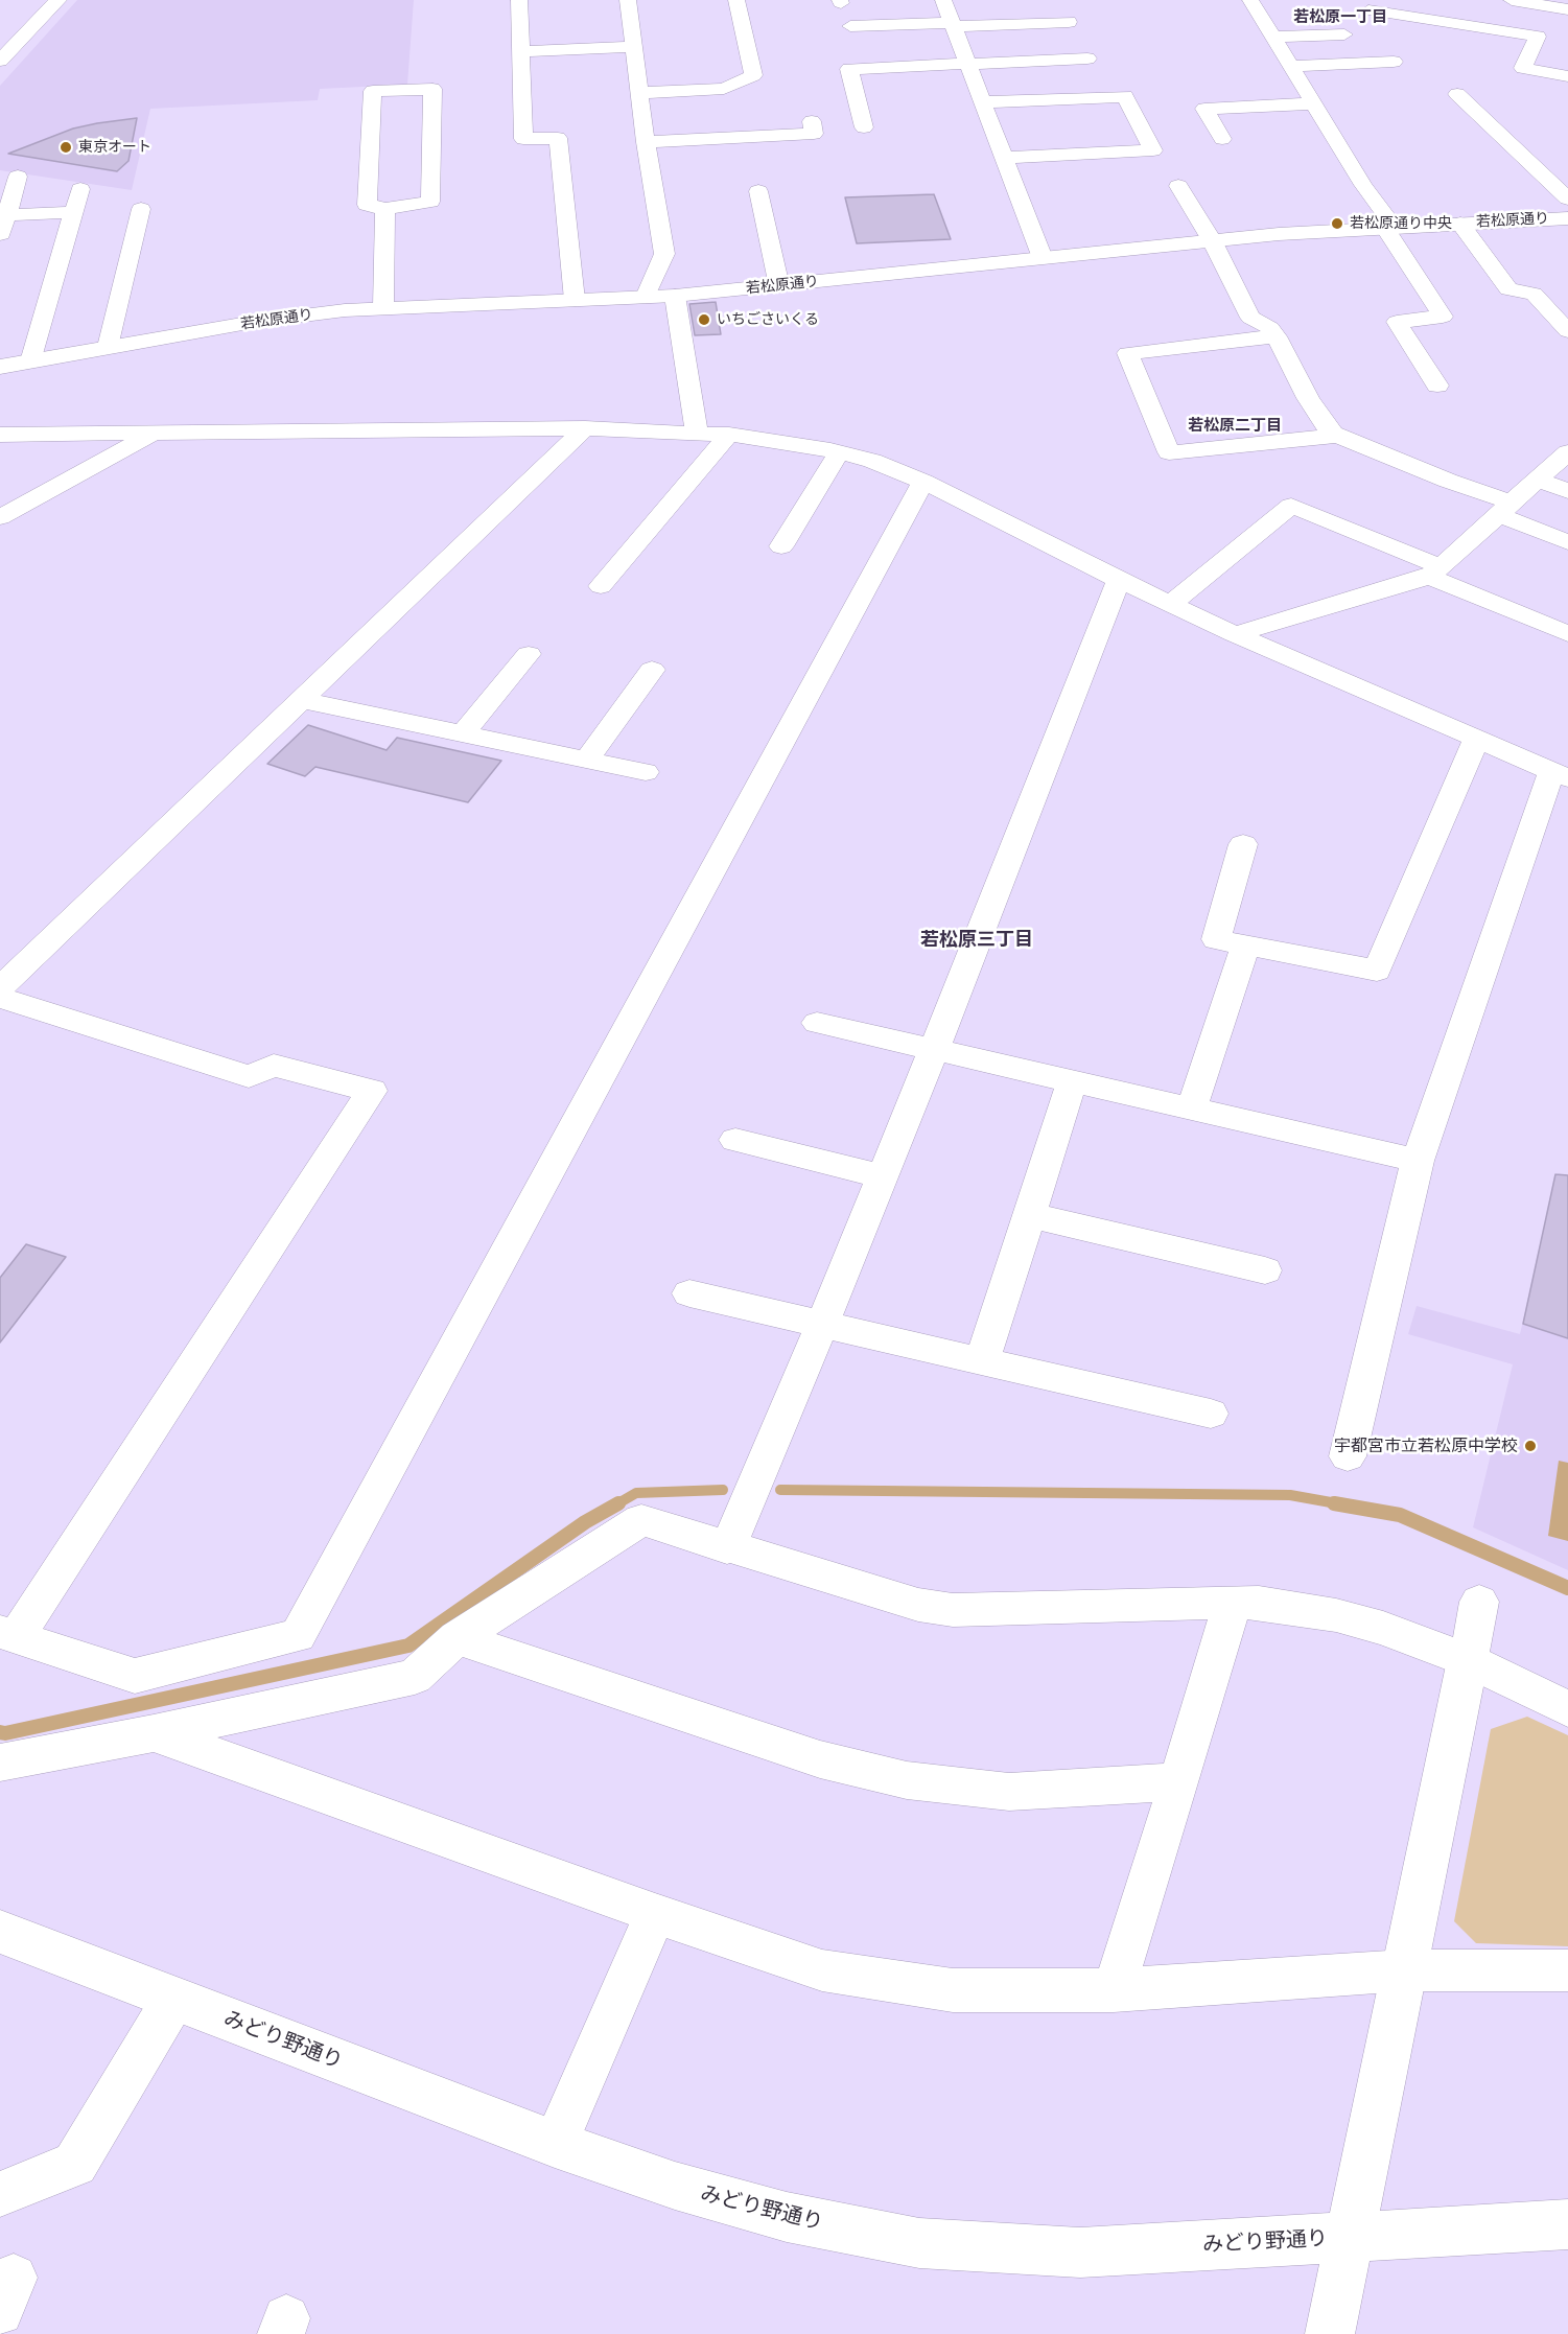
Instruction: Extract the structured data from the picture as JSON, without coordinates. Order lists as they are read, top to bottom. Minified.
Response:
{"streets":{"main road":["若松原通り","みどり野通り"]},"districts":["若松原一丁目","若松原二丁目","若松原三丁目"],"places":["東京オート","若松原通り中央","いちごさいくる","宇都宮市立若松原中学校"]}
